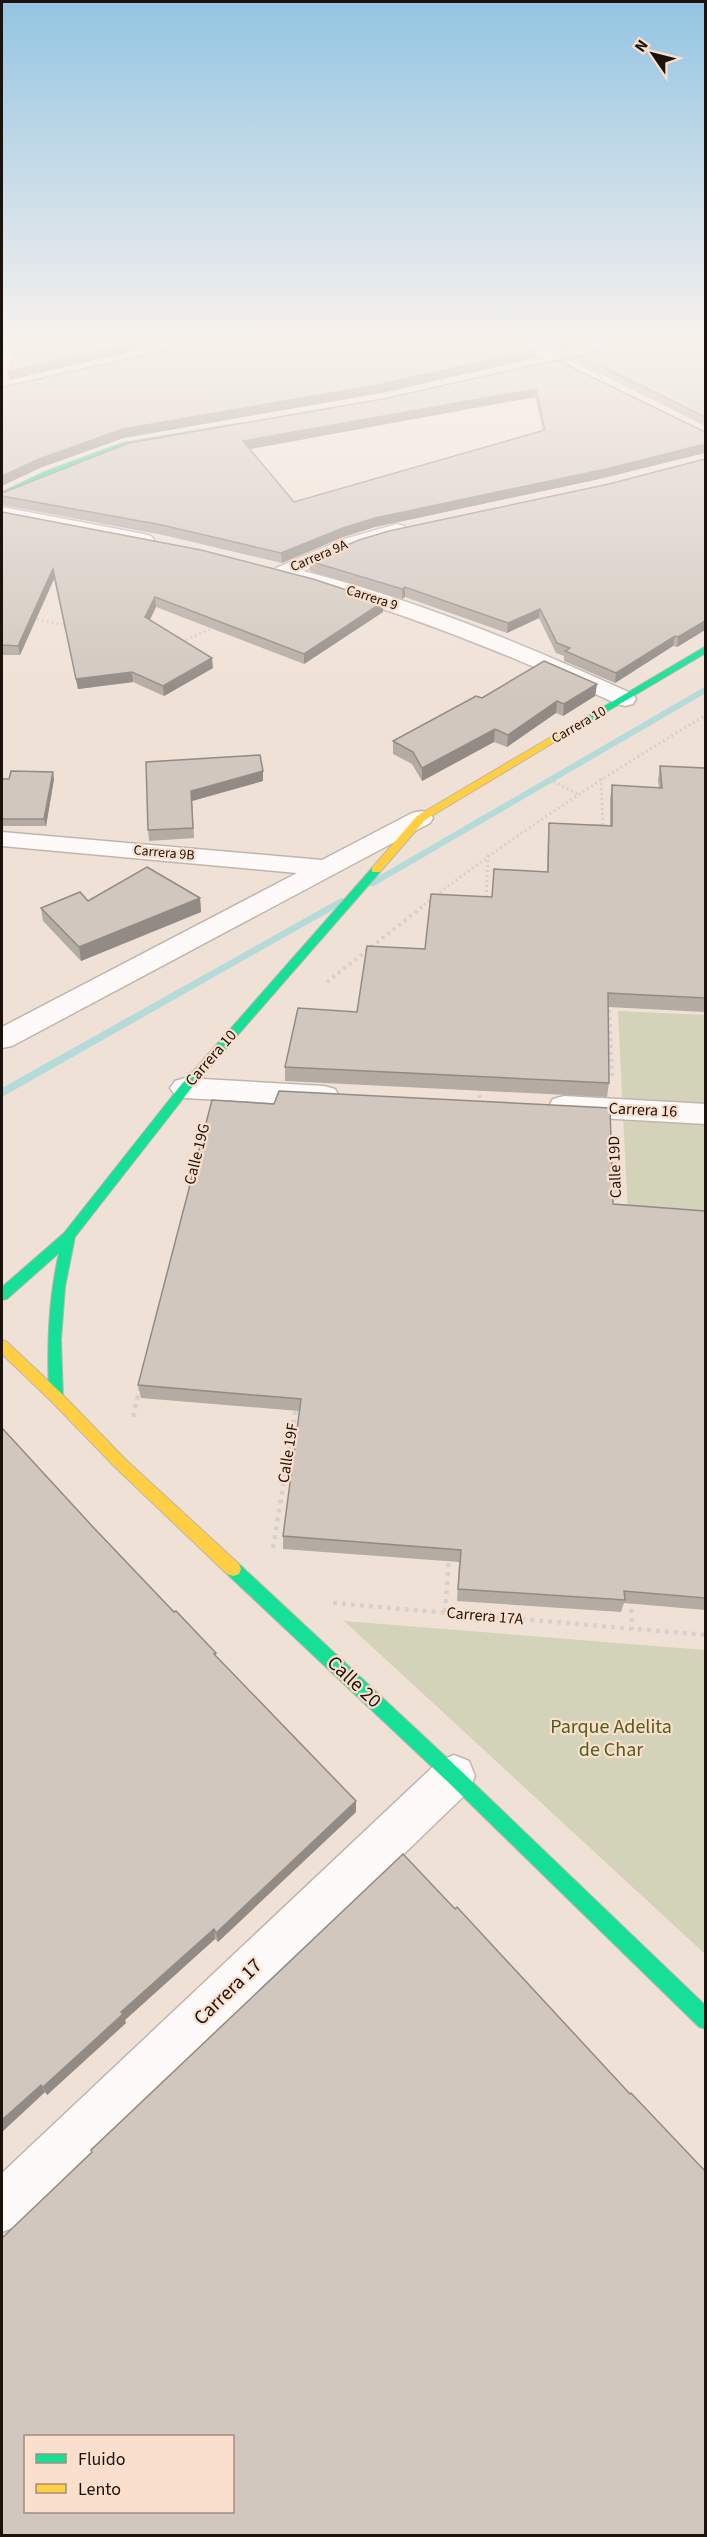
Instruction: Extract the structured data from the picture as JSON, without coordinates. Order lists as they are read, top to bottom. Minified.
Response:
{"streets":{"street":["Carrera 9A","Carrera 9","Carrera 10","Carrera 9B","Carrera 16","Calle 20","Carrera 17"],"path":["Calle 19G","Calle 19D","Calle 19F","Carrera 17A"]},"crossings":[["Carrera 9A","Carrera 9"],["Carrera 9","Carrera 10"],["Carrera 10","Carrera 9B"],["Carrera 10","Calle 19G"],["Carrera 16","Calle 19D"],["Calle 19F","Carrera 17A"],["Calle 19F","Calle 20"],["Carrera 17A","Calle 20"],["Calle 20","Carrera 17"]],"parks":["Parque Adelita de Char"],"legend":["Fluido","Lento"],"north":"top left"}
